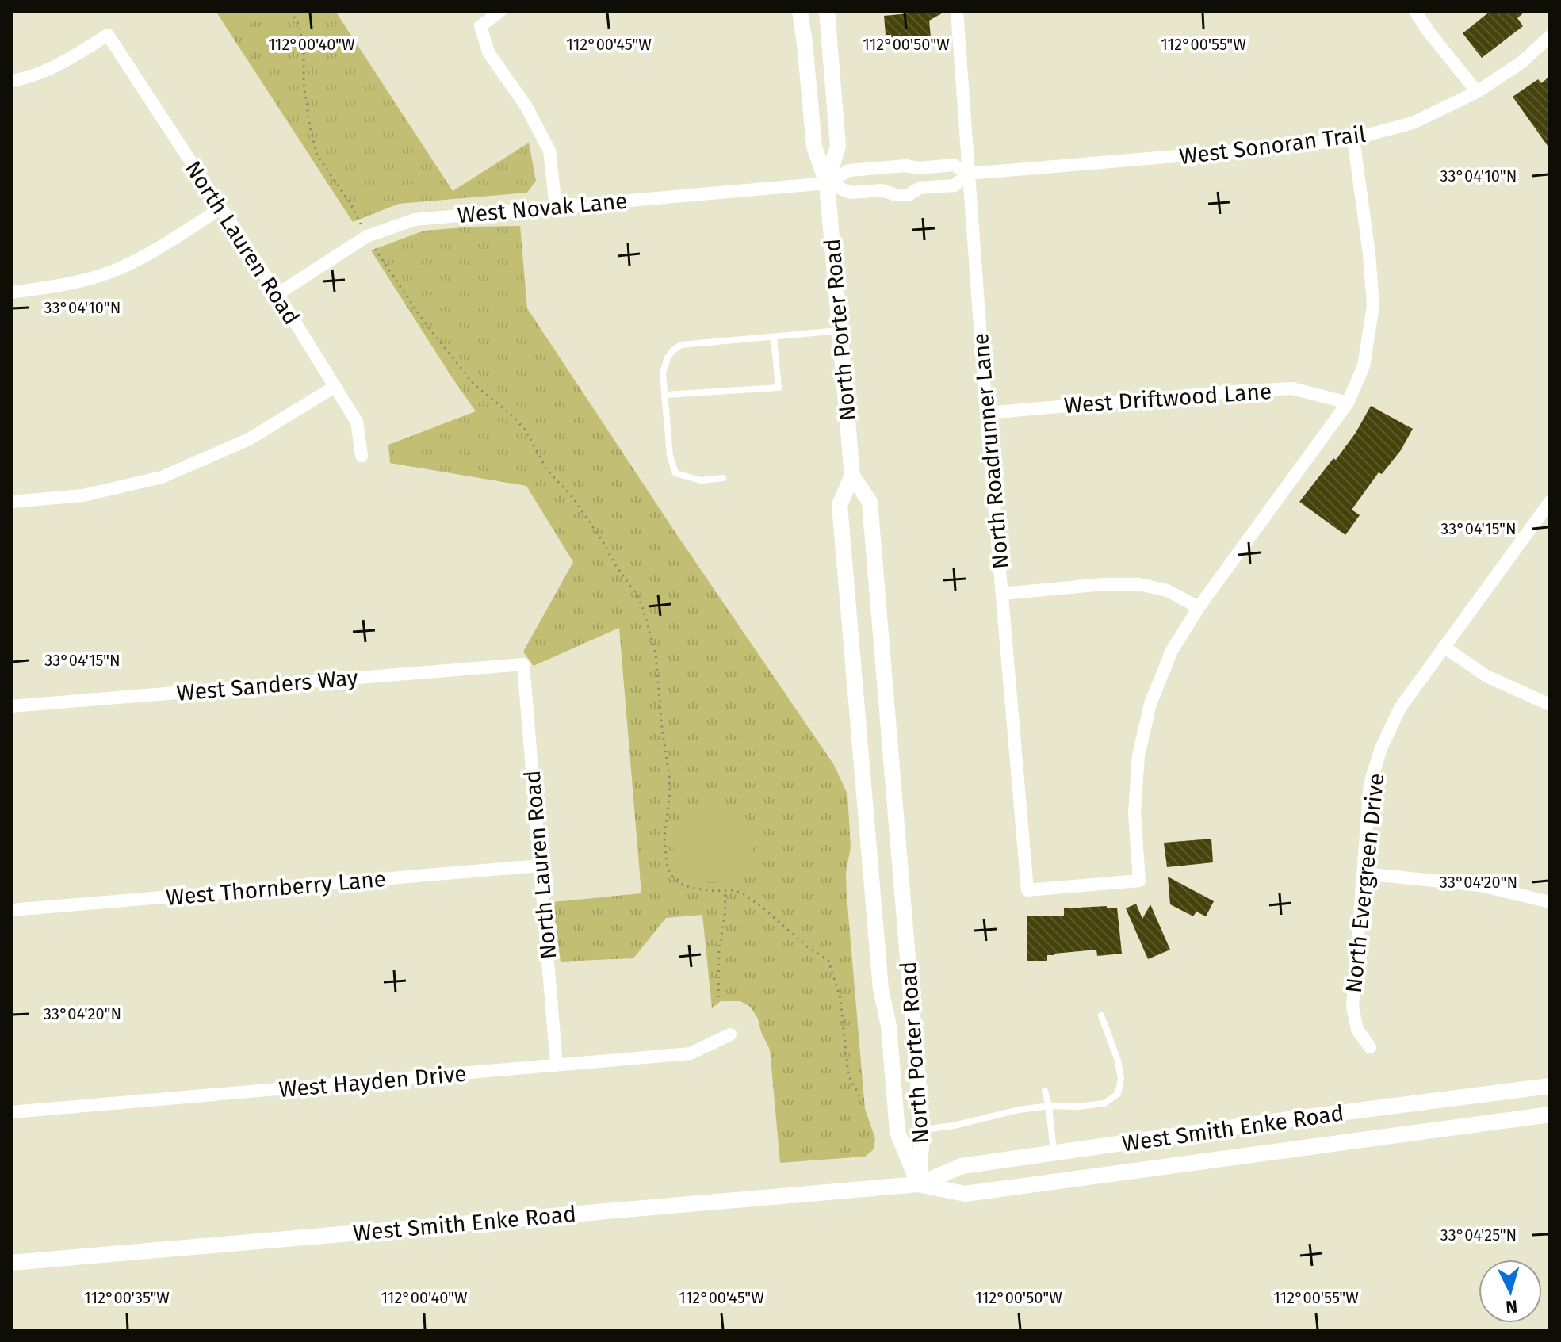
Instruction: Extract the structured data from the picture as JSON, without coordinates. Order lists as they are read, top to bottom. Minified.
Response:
{"streets":{"street":["West Sonoran Trail","West Novak Lane","North Lauren Road","North Porter Road","West Driftwood Lane","North Roadrunner Lane","West Sanders Way","North Evergreen Drive","West Thornberry Lane","West Hayden Drive","West Smith Enke Road"]},"crossings":[["West Sonoran Trail","West Novak Lane"],["West Sonoran Trail","North Porter Road"],["West Sonoran Trail","North Roadrunner Lane"],["West Novak Lane","North Lauren Road"],["West Novak Lane","North Porter Road"],["North Lauren Road","West Sanders Way"],["North Lauren Road","West Thornberry Lane"],["North Lauren Road","West Hayden Drive"],["North Porter Road","West Smith Enke Road"],["West Driftwood Lane","North Roadrunner Lane"]],"north":"bottom","coordinates":["112°00'40\"W","112°00'45\"W","112°00'50\"W","112°00'55\"W","33°04'10\"N","33°04'15\"N","33°04'20\"N","33°04'25\"N","112°00'35\"W"]}
